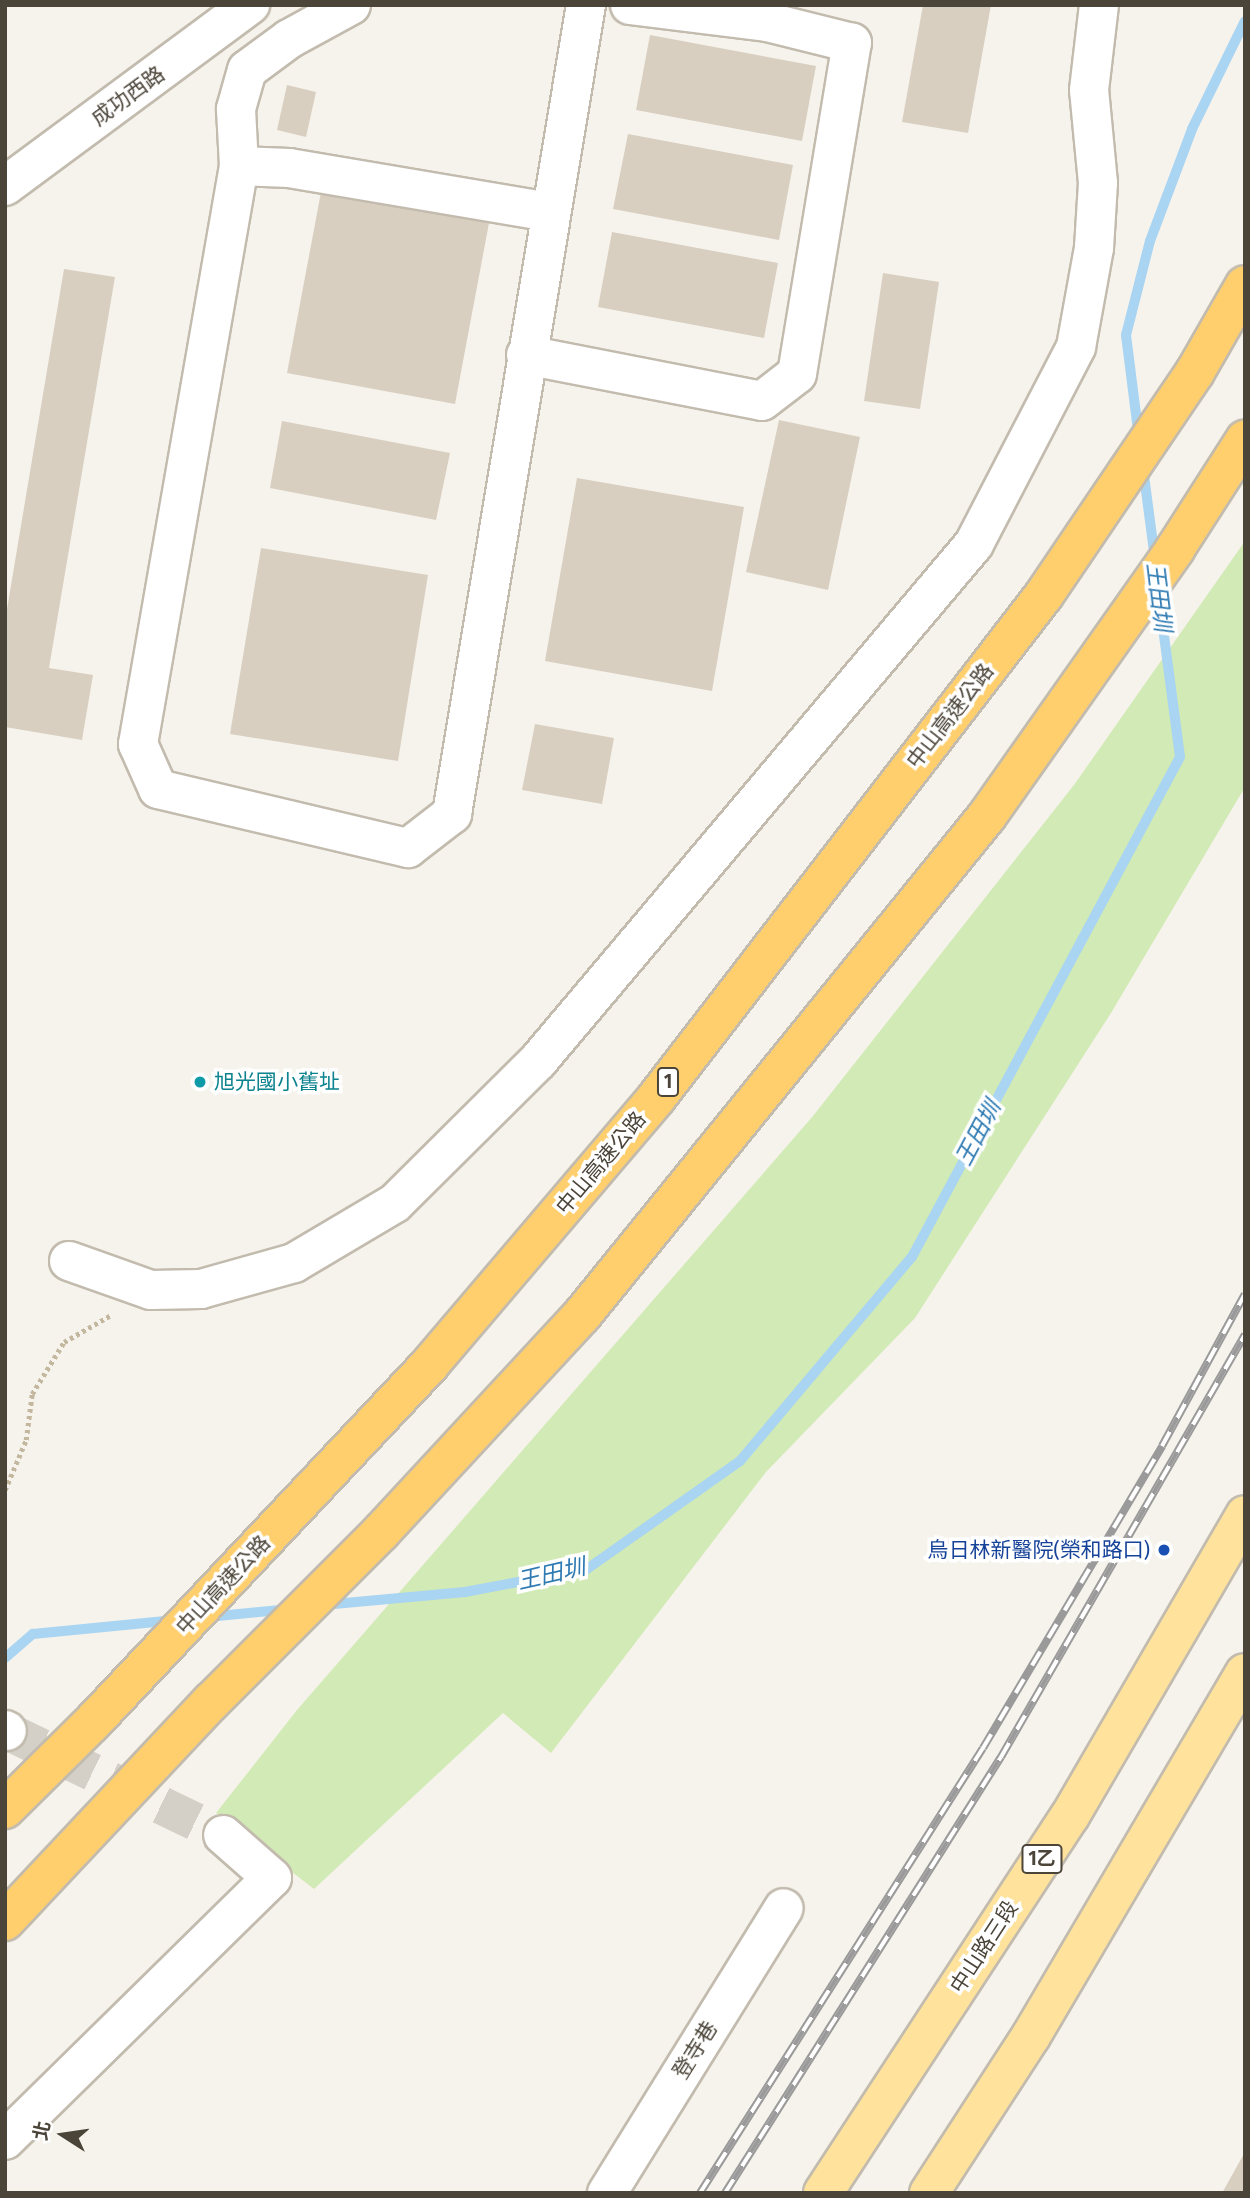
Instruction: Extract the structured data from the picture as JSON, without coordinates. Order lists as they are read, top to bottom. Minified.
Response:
{"streets":{"highway":["中山高速公路","1"],"main road":["1乙","中山路三段"],"street":["成功西路","登寺巷"]},"water":["王田圳"],"places":["旭光國小舊址","烏日林新醫院(榮和路口)"],"north":"left"}
